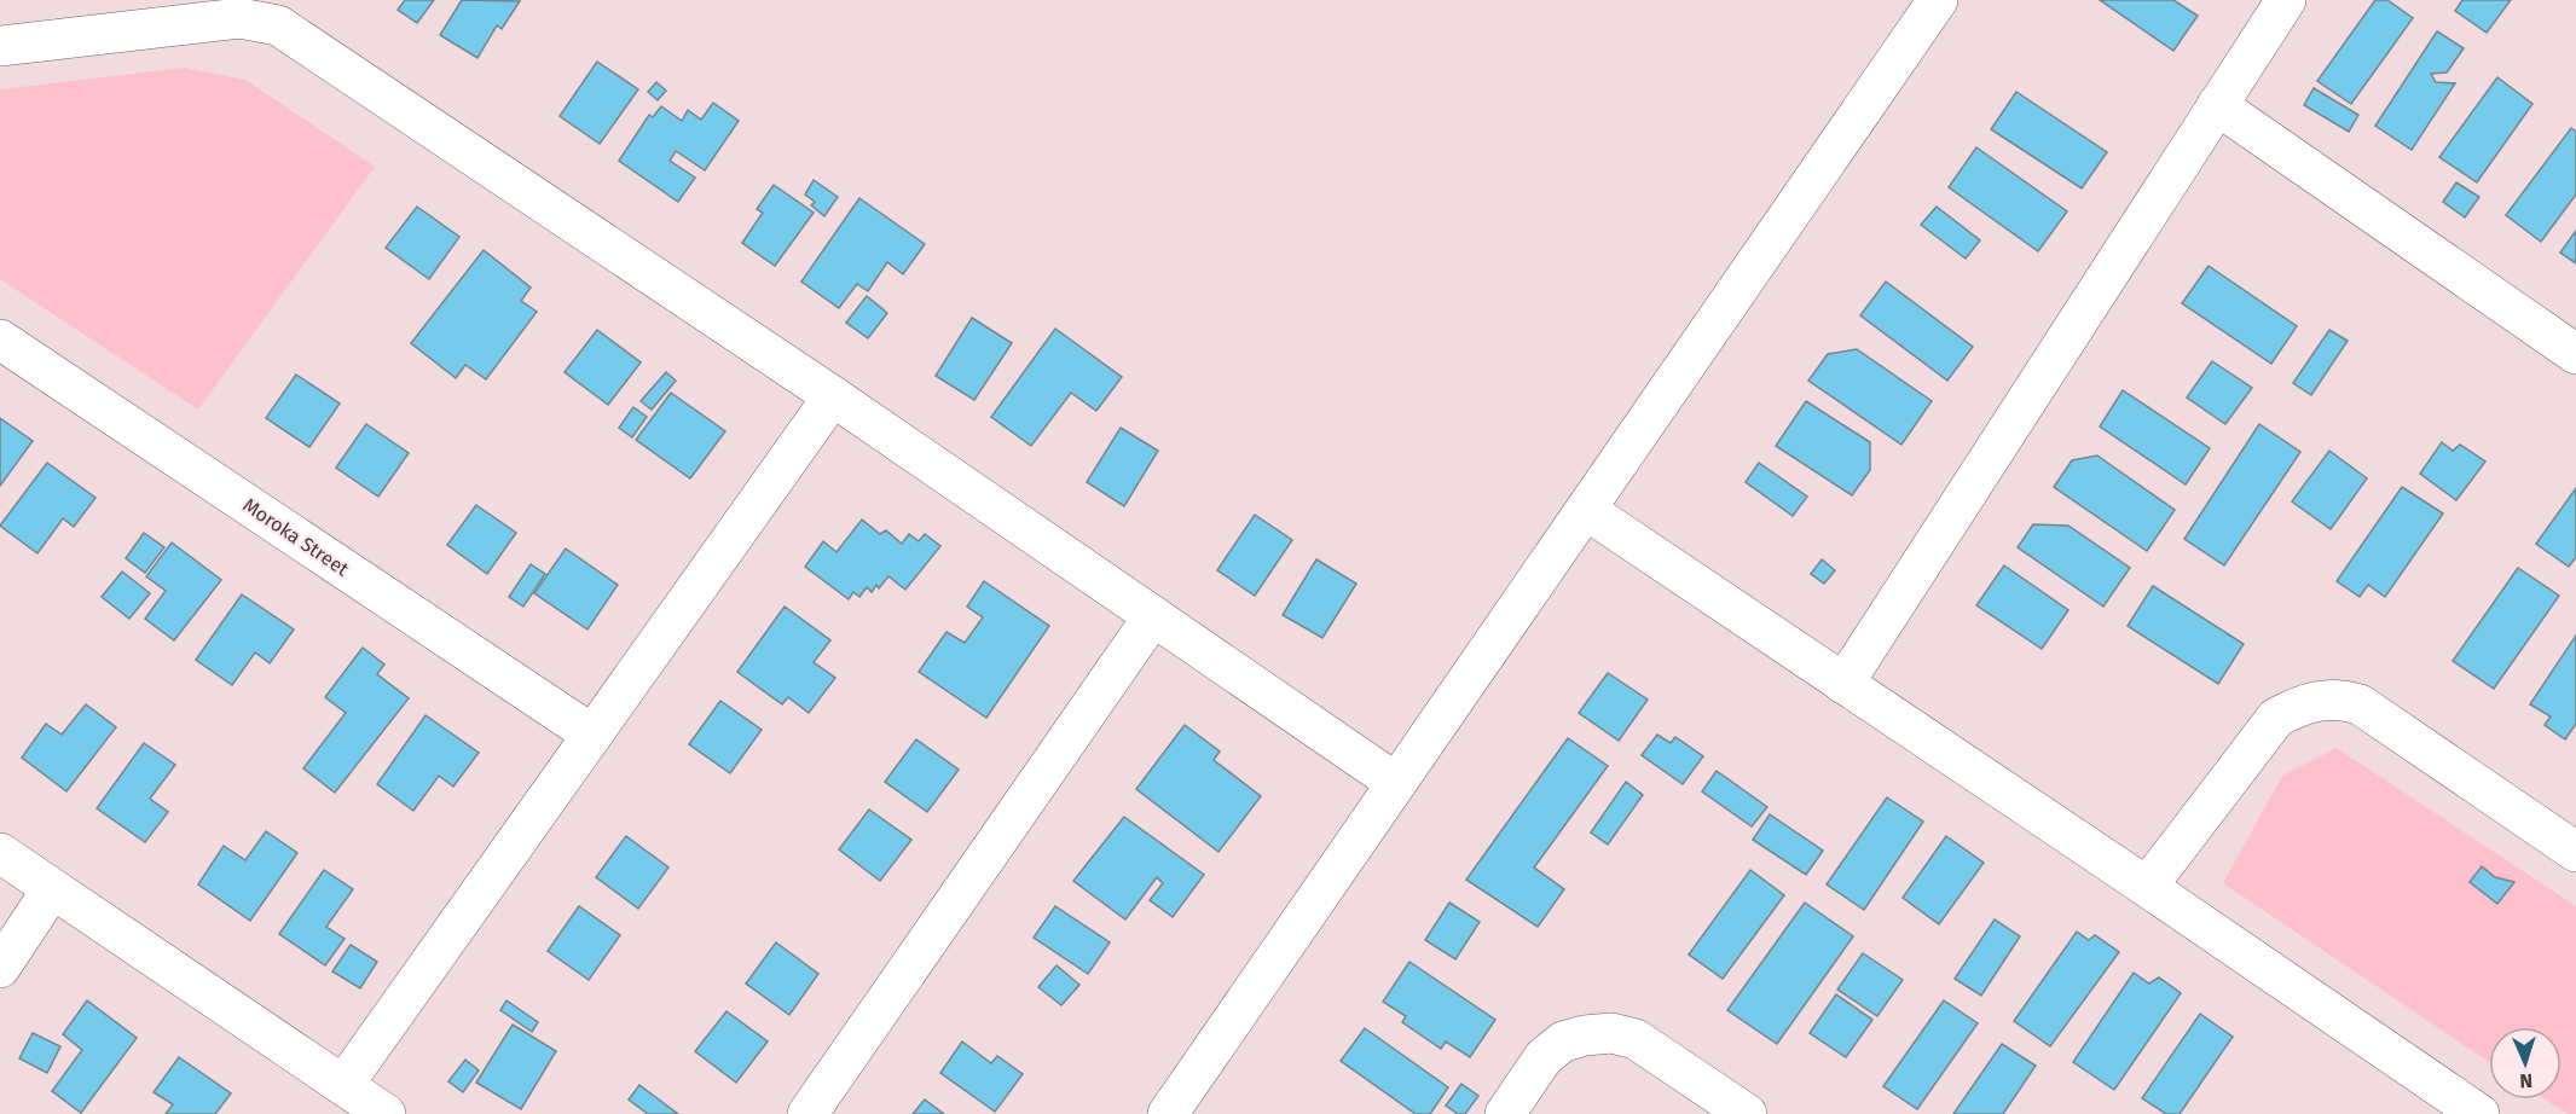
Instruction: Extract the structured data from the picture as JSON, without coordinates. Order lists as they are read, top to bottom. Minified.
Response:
{"streets":{"street":["Moroka Street"]},"north":"bottom"}
